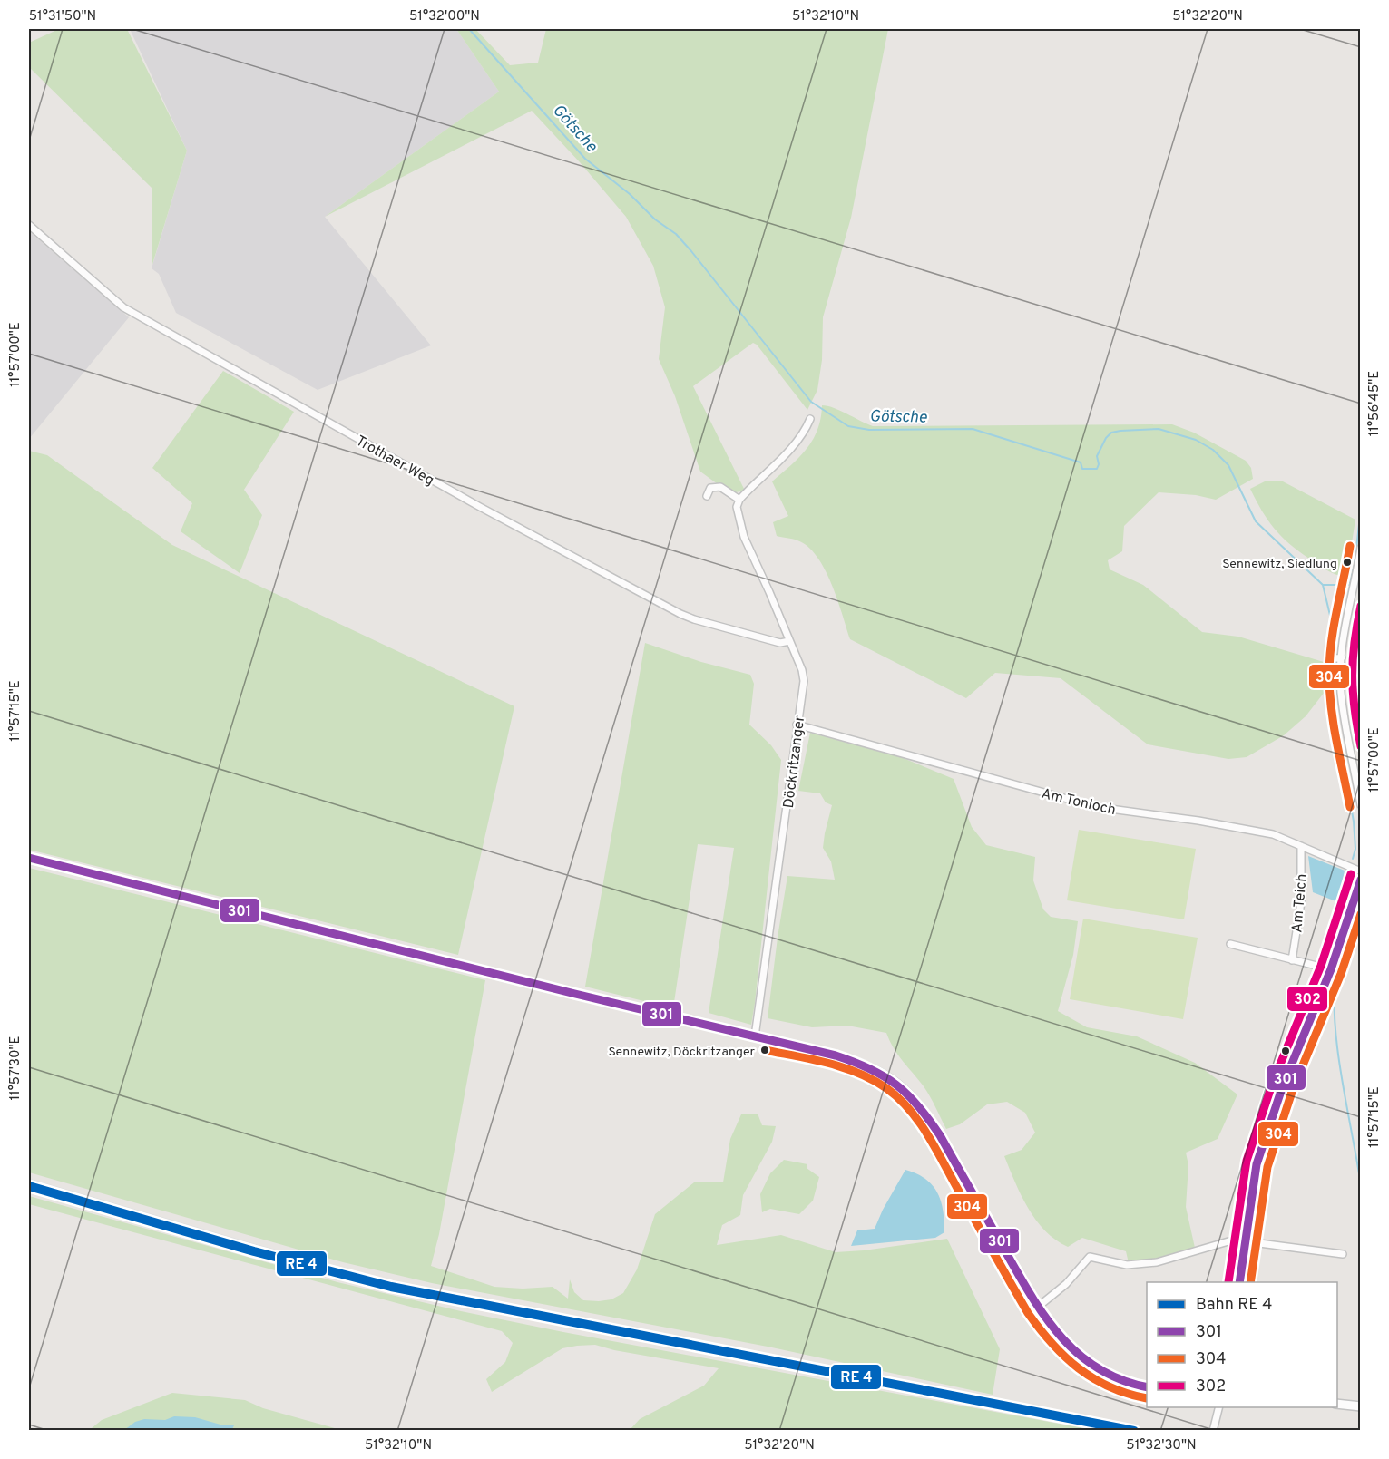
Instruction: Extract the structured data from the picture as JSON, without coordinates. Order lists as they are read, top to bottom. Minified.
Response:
{"streets":{"street":["Trothaer Weg","Döckritzanger","Am Tonloch","Am Teich"]},"crossings":[["Trothaer Weg","Döckritzanger"],["Döckritzanger","Am Tonloch"],["Am Tonloch","Am Teich"]],"water":["Götsche"],"places":["Sennewitz, Siedlung","Sennewitz, Döckritzanger"],"lines":["transit line 304","transit line 302","transit line 301"],"legend":["Bahn RE 4","301","304","302"],"coordinates":["51°31'50\"N","51°32'00\"N","51°32'10\"N","51°32'20\"N","11°57'00\"E","11°56'45\"E","11°57'15\"E","11°57'30\"E","51°32'30\"N"]}
